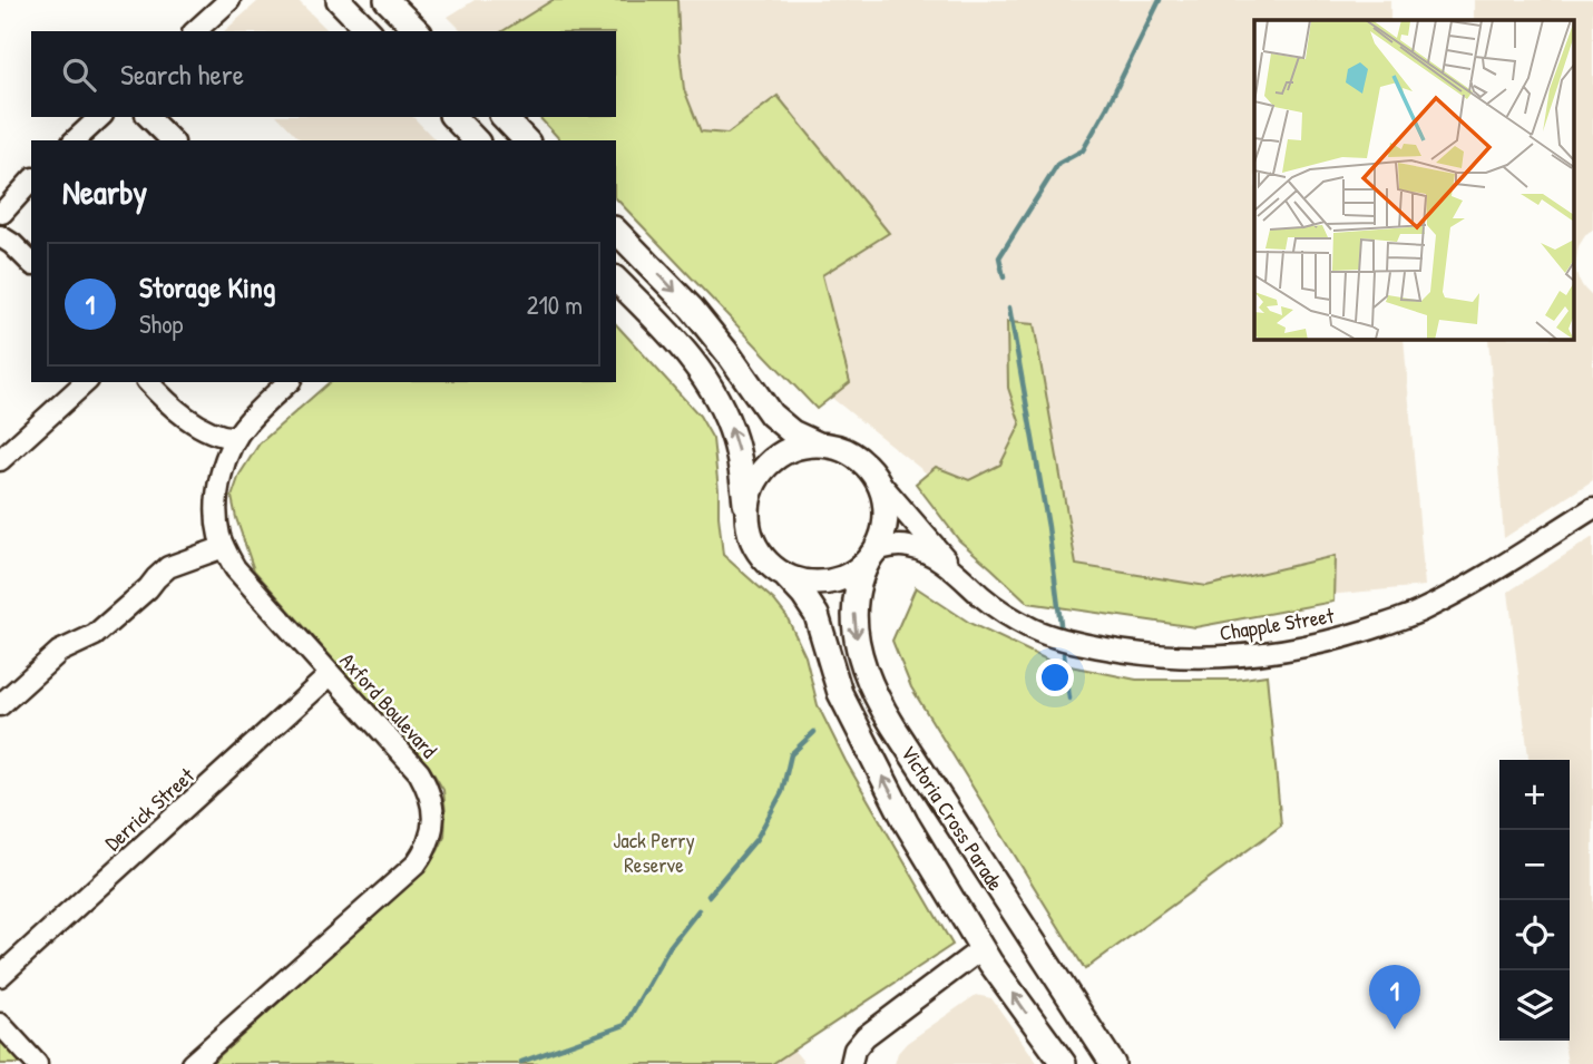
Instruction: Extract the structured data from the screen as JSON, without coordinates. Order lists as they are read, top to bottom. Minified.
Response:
{"streets":{"main road":["Victoria Cross Parade"],"street":["Chapple Street","Axford Boulevard","Derrick Street"]},"crossings":[["Chapple Street","Victoria Cross Parade"],["Axford Boulevard","Derrick Street"]],"parks":["Jack Perry Reserve"],"page":{"search":"Search here","heading":"Nearby","list":[{"mark":"1","name":"Storage King","note":"Shop","value":"210 m"}],"map_buttons":["+","−"],"pins":"1"}}
